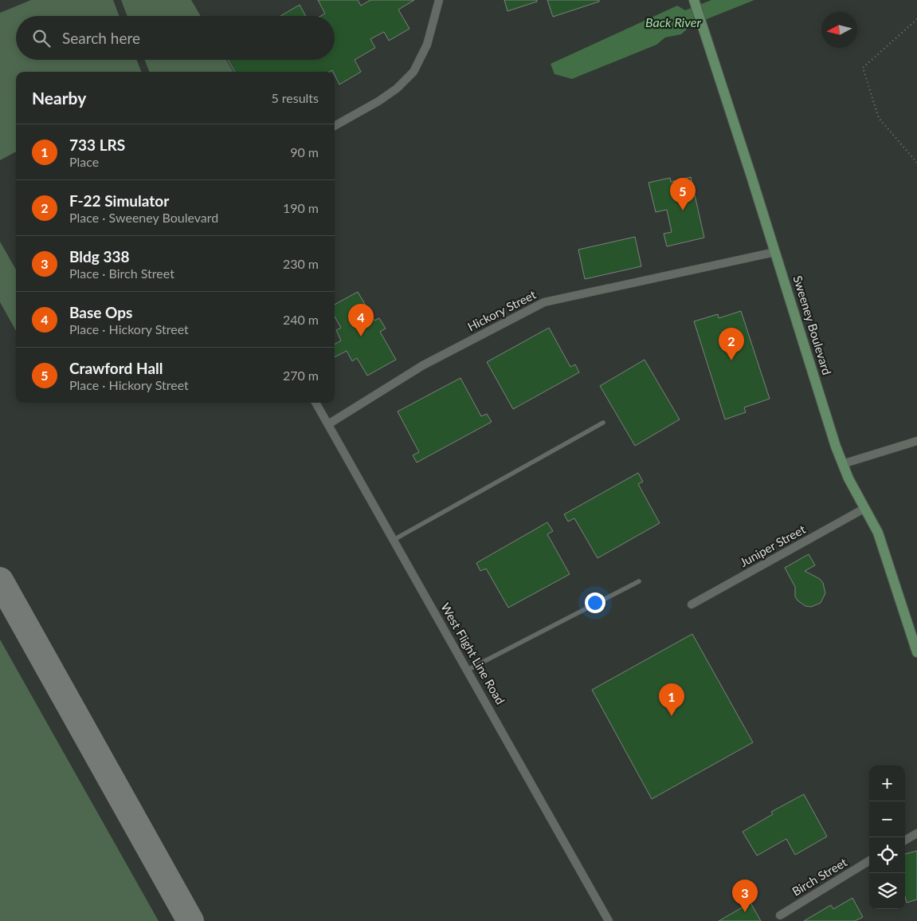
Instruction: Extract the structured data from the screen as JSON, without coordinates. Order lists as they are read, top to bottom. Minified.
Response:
{"streets":{"main road":["Sweeney Boulevard"],"street":["Hickory Street","Juniper Street","West Flight Line Road","Birch Street"]},"crossings":[["Hickory Street","Sweeney Boulevard"],["Hickory Street","West Flight Line Road"],["Sweeney Boulevard","Juniper Street"]],"water":["Back River"],"north":"left","page":{"search":"Search here","heading":["Nearby","5 results"],"list":[{"mark":"1","name":"733 LRS","note":"Place","value":"90 m"},{"mark":"2","name":"F-22 Simulator","note":"Place · Sweeney Boulevard","value":"190 m"},{"mark":"3","name":"Bldg 338","note":"Place · Birch Street","value":"230 m"},{"mark":"4","name":"Base Ops","note":"Place · Hickory Street","value":"240 m"},{"mark":"5","name":"Crawford Hall","note":"Place · Hickory Street","value":"270 m"}],"pins":["5","4","2","1","3"],"map_buttons":["+","−"]}}
